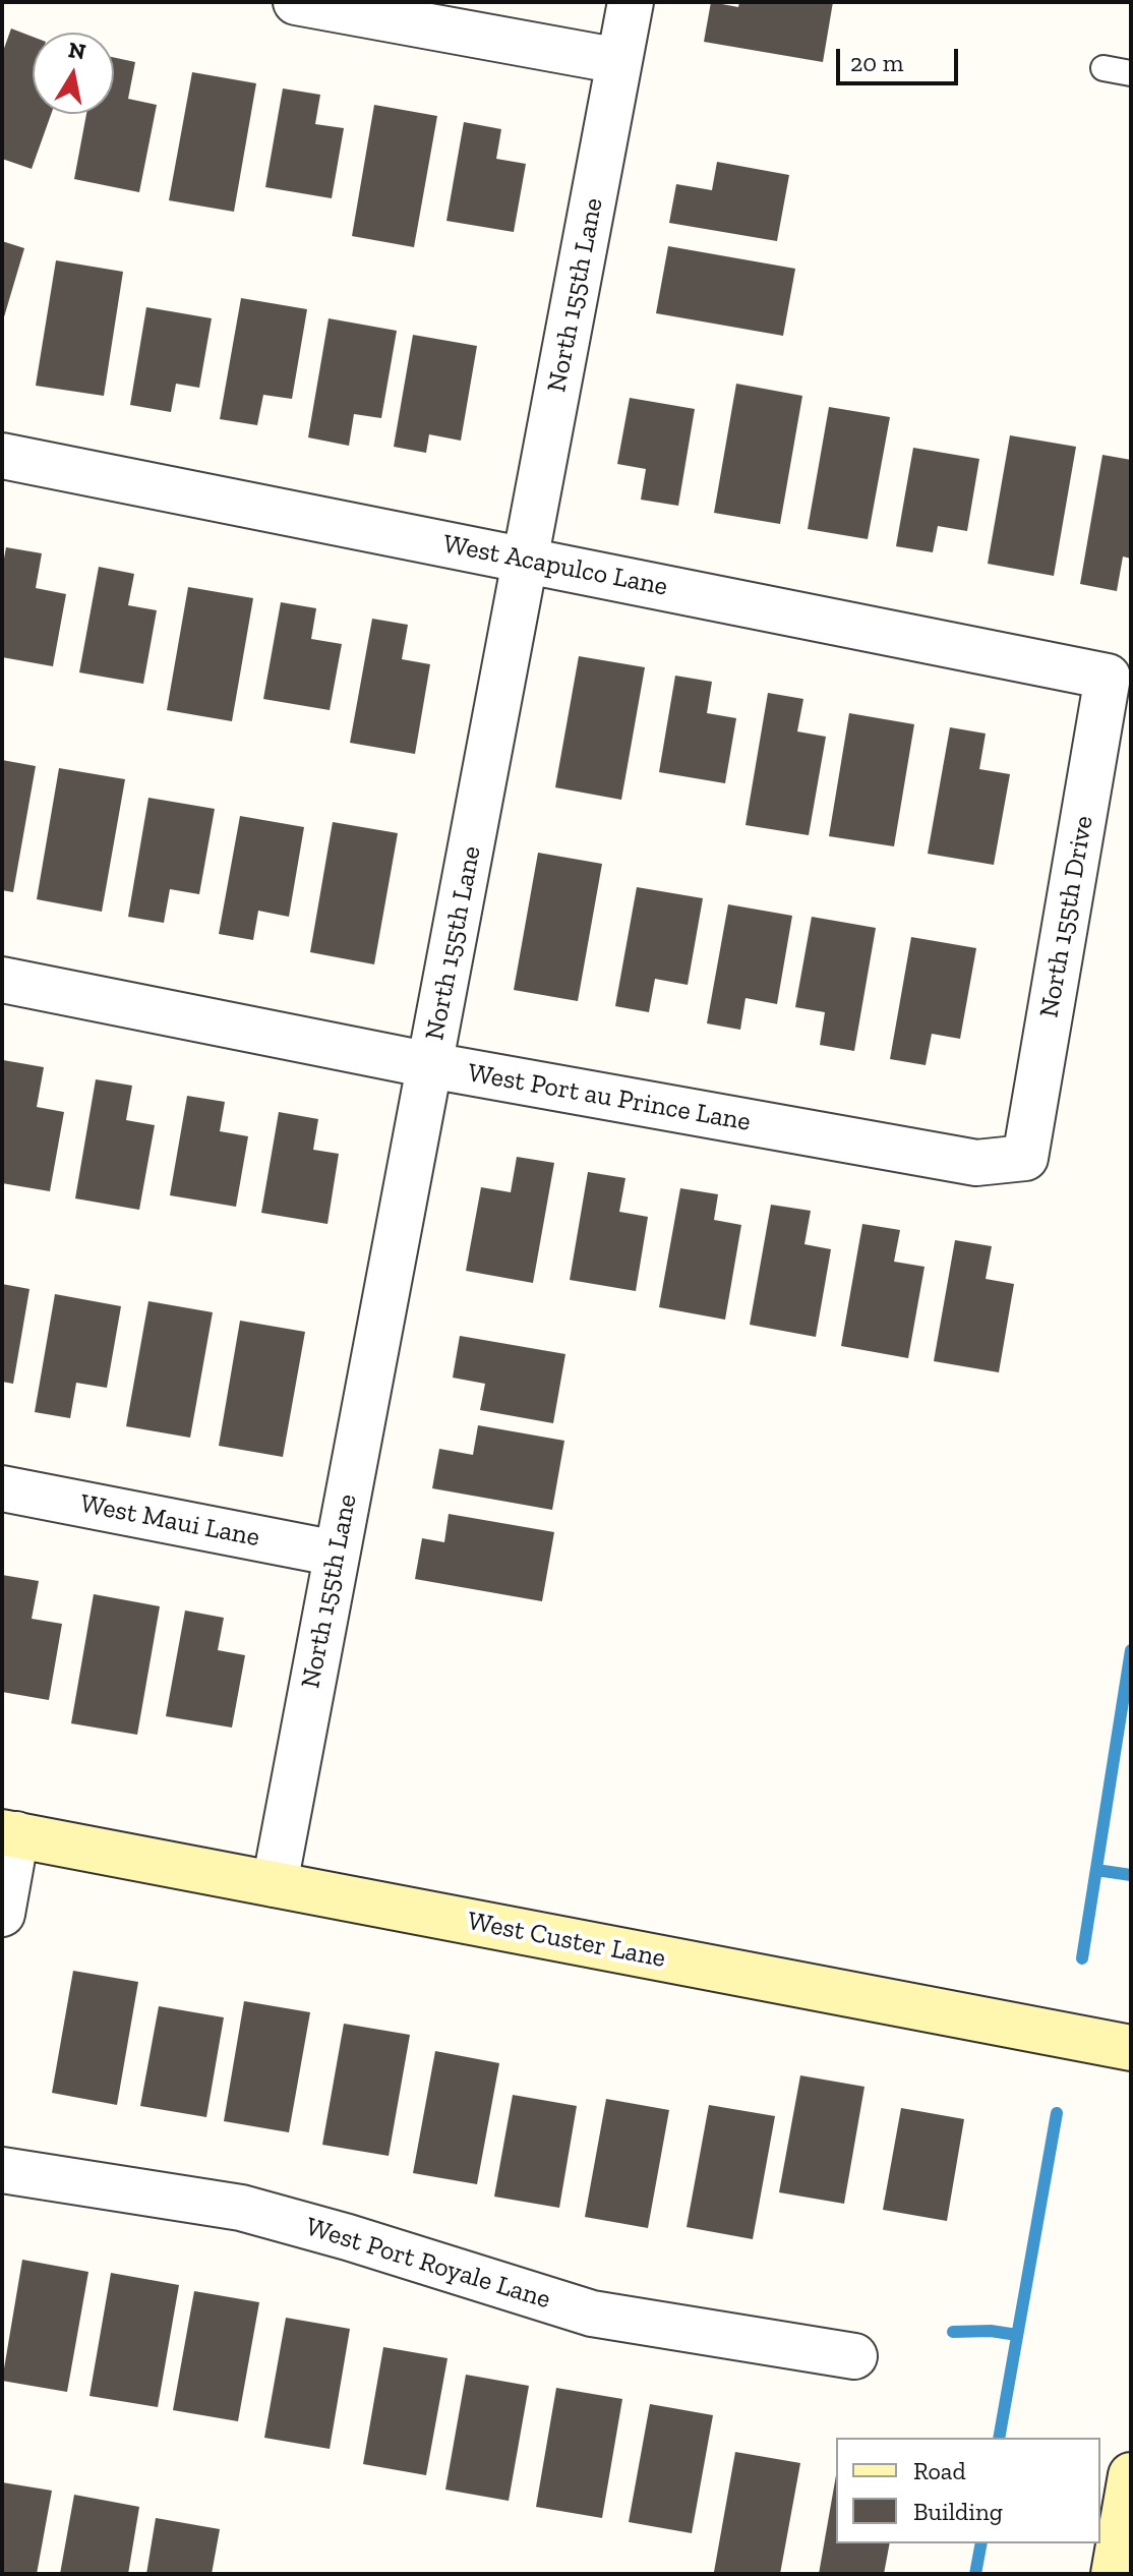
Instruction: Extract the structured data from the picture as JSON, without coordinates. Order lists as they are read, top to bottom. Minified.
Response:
{"streets":{"street":["North 155th Lane","West Acapulco Lane","North 155th Drive","West Port au Prince Lane","West Maui Lane","West Custer Lane","West Port Royale Lane"]},"crossings":[["North 155th Lane","West Acapulco Lane"],["North 155th Lane","West Port au Prince Lane"],["North 155th Lane","West Maui Lane"],["North 155th Lane","West Custer Lane"],["West Acapulco Lane","North 155th Drive"],["North 155th Drive","West Port au Prince Lane"]],"legend":["Road","Building"],"scale_bar":"20 m","north":"top"}
